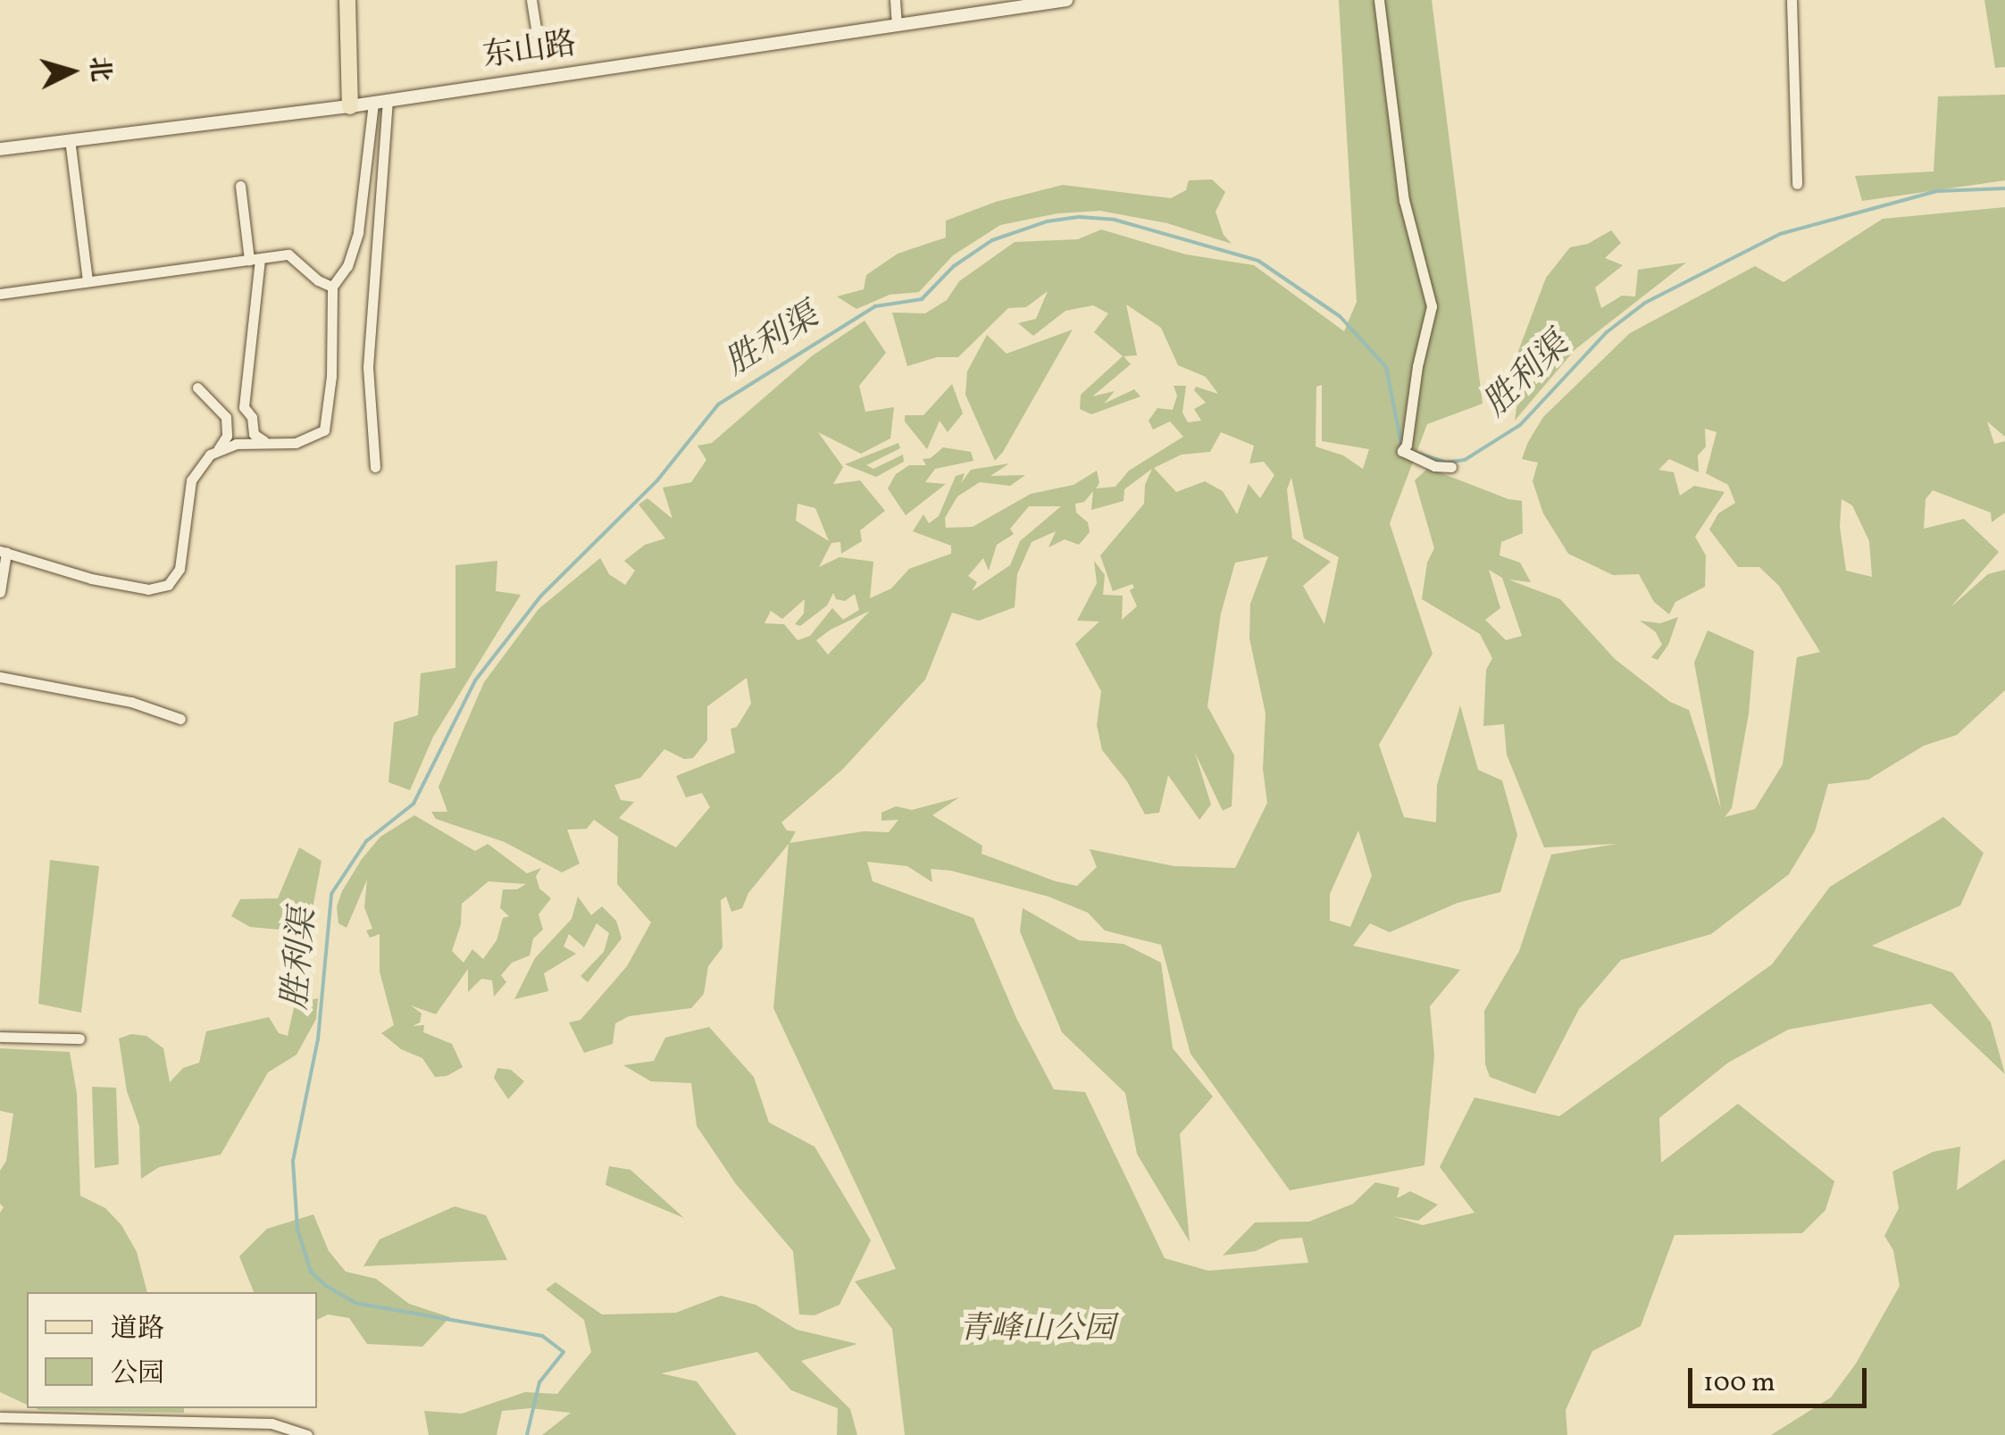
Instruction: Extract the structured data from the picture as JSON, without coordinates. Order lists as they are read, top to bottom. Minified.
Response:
{"streets":{"street":["东山路"]},"water":["胜利渠"],"parks":["青峰山公园"],"legend":["道路","公园"],"scale_bar":"100 m","north":"right"}
